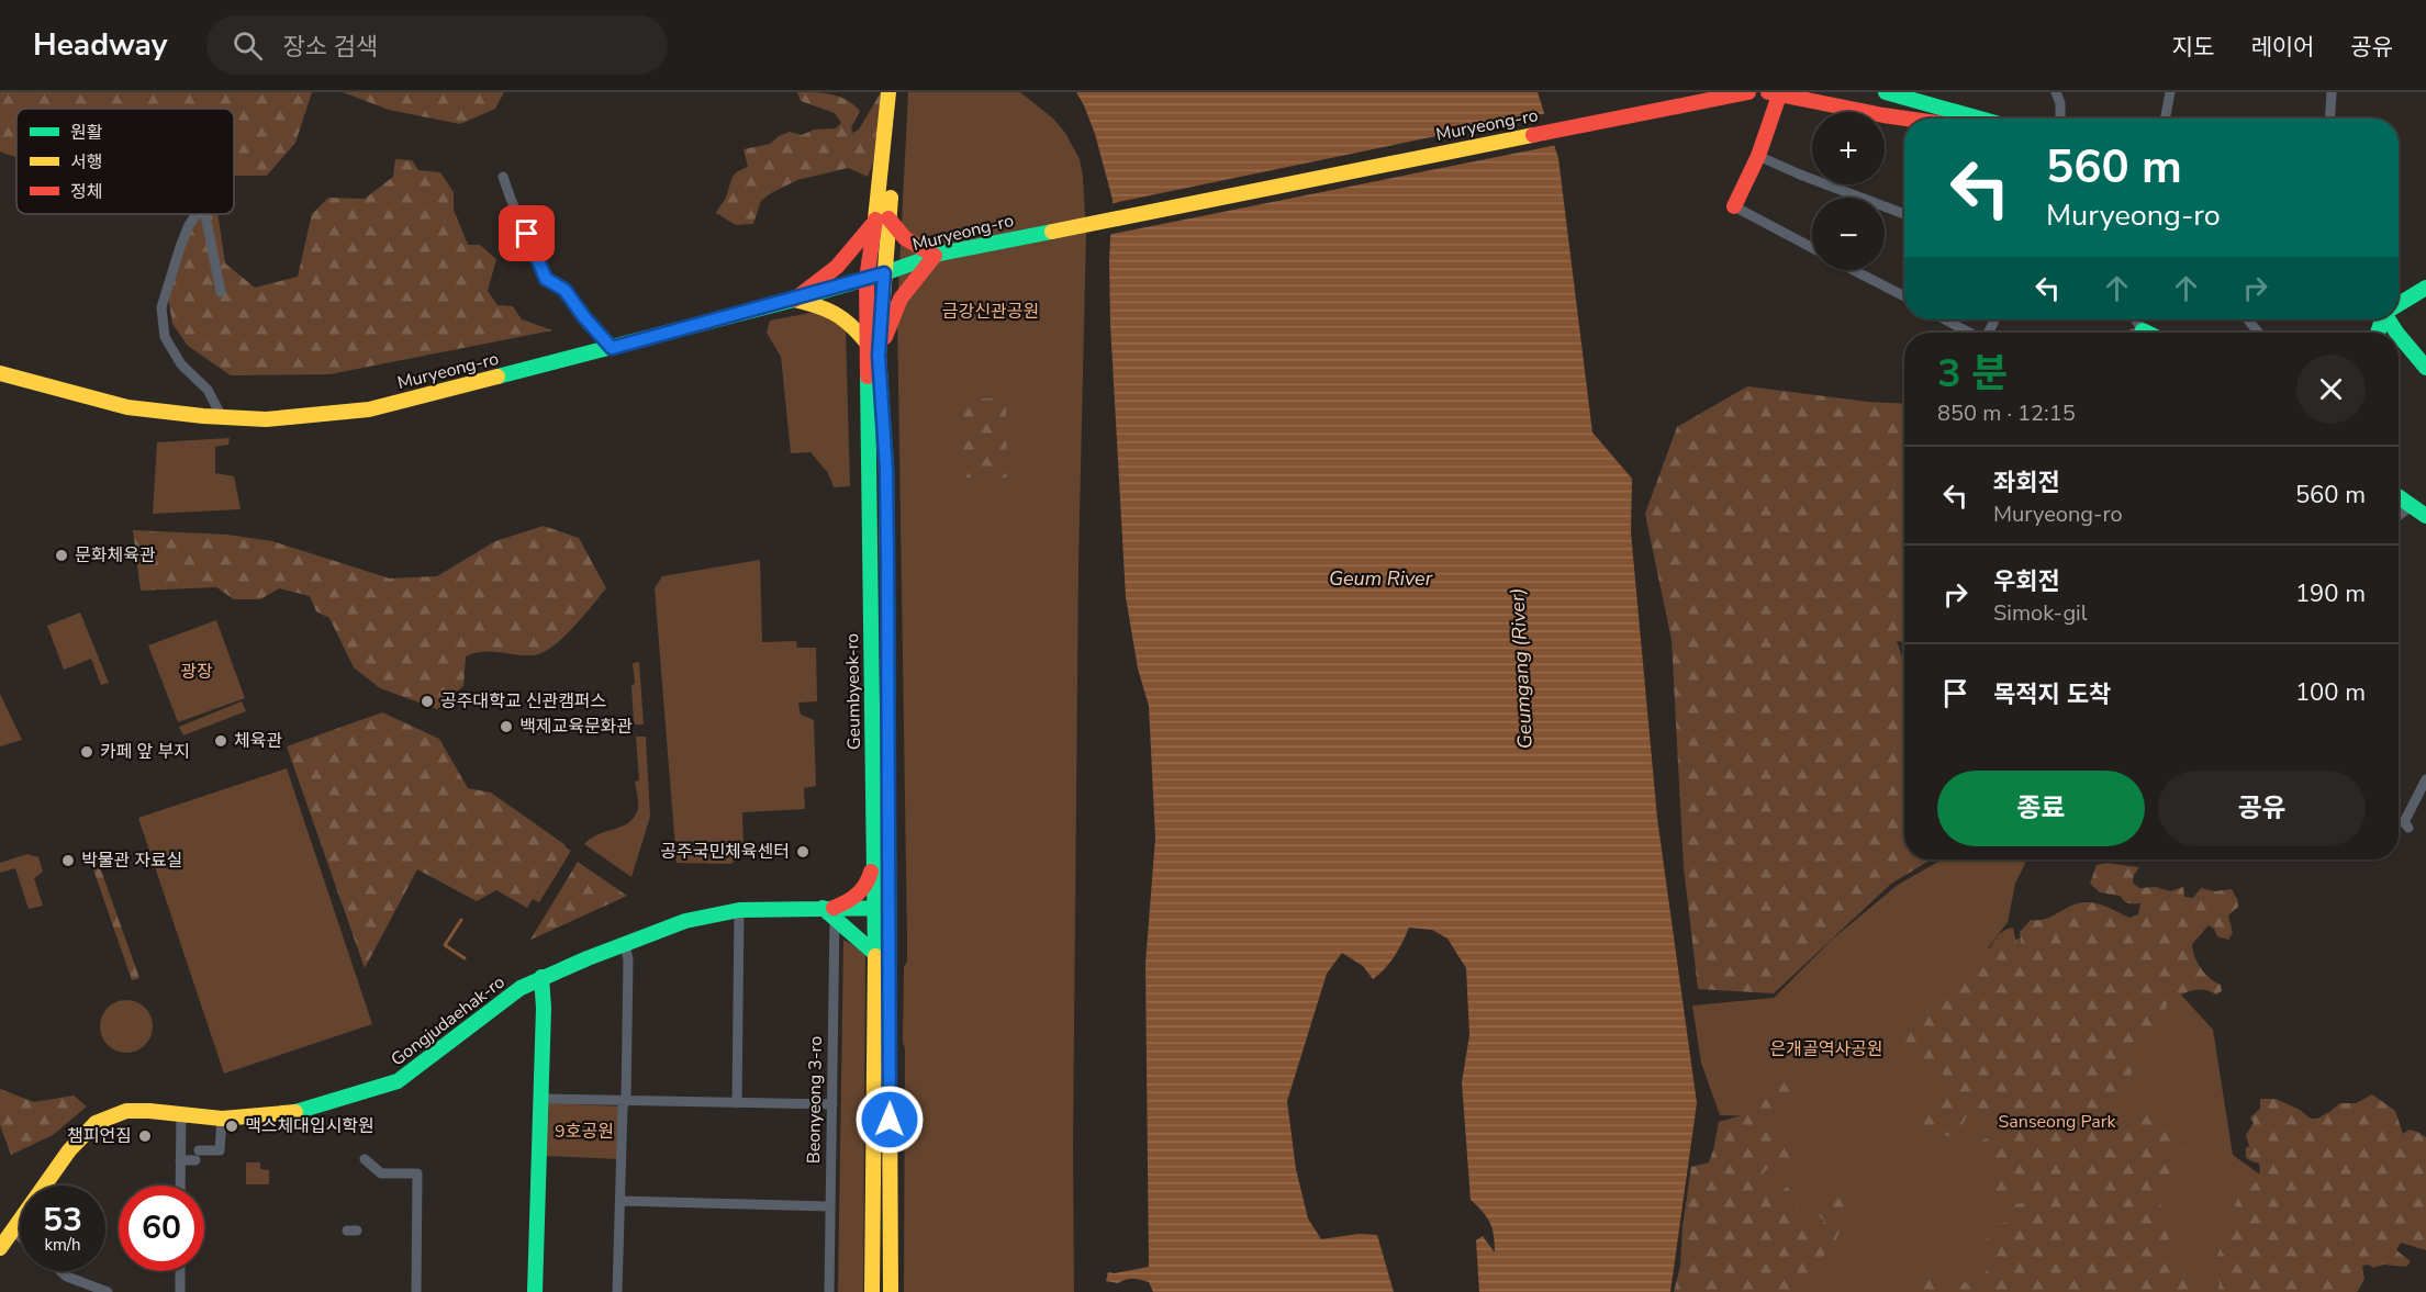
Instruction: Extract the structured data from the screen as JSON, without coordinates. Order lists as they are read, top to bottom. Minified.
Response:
{"streets":{"main road":["Muryeong-ro","Geumbyeok-ro","Gongjudaehak-ro"],"street":["Beonyeong 3-ro"]},"crossings":[["Muryeong-ro","Geumbyeok-ro"],["Geumbyeok-ro","Gongjudaehak-ro"],["Gongjudaehak-ro","Beonyeong 3-ro"]],"water":["Geum River","Geumgang (River)"],"parks":["금강신관공원","광장","은개골역사공원","Sanseong Park","9호공원"],"places":["문화체육관","공주대학교 신관캠퍼스","백제교육문화관","체육관","카페 앞 부지","공주국민체육센터","박물관 자료실","맥스체대입시학원","챔피언짐"],"legend":["원활","서행","정체"],"page":{"header":"Headway","search":"장소 검색","nav":["지도","레이어","공유"],"map_buttons":["+","−"],"turn":["560 m","Muryeong-ro"],"heading":["3 분","850 m · 12:15"],"list":[{"name":"좌회전","note":"Muryeong-ro","value":"560 m"},{"name":"우회전","note":"Simok-gil","value":"190 m"},{"name":"목적지 도착","value":"100 m"}],"buttons":["종료","공유"],"speed":"53 km/h","limit":"60"}}
